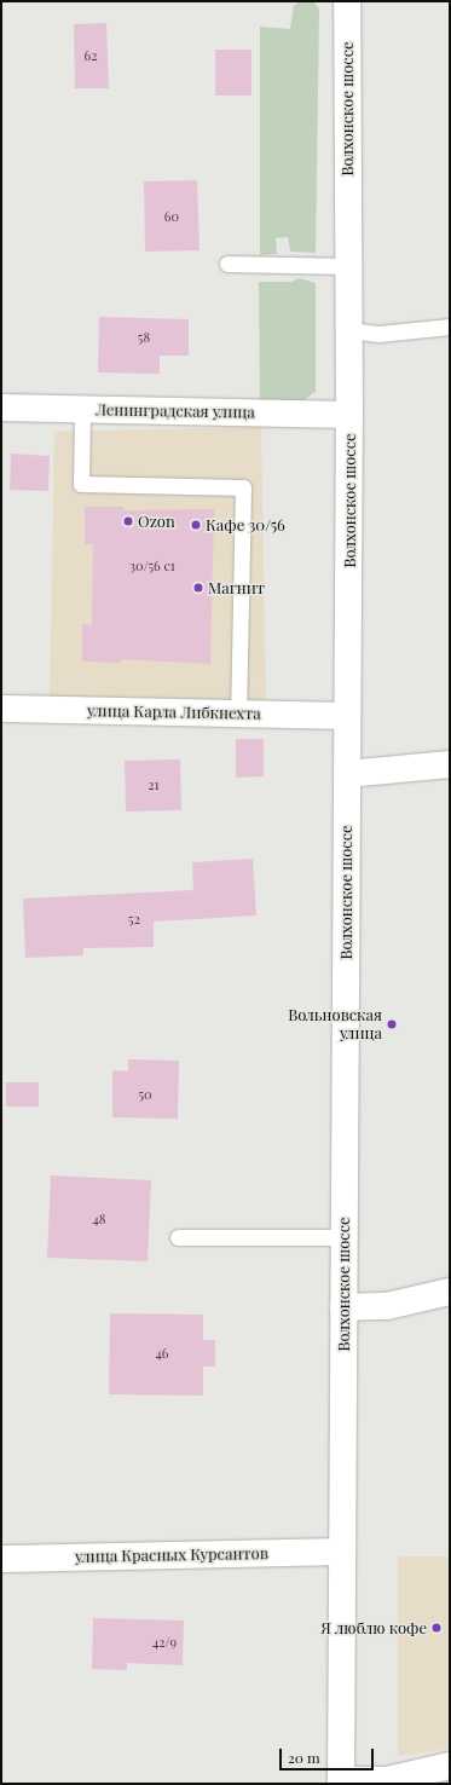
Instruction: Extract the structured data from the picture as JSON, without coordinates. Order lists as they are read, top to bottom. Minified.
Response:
{"streets":{"main road":["Волхонское шоссе","Ленинградская улица","улица Карла Либкнехта","улица Красных Курсантов"]},"crossings":[["Волхонское шоссе","Ленинградская улица"],["Волхонское шоссе","улица Карла Либкнехта"],["Волхонское шоссе","улица Красных Курсантов"]],"places":["Ozon","Кафе 30/56","Магнит","Вольновская улица","Я люблю кофе"],"house_numbers":["62","60","58","30/56 с1","21","52","50","48","46","42/9"],"scale_bar":"20 m"}
